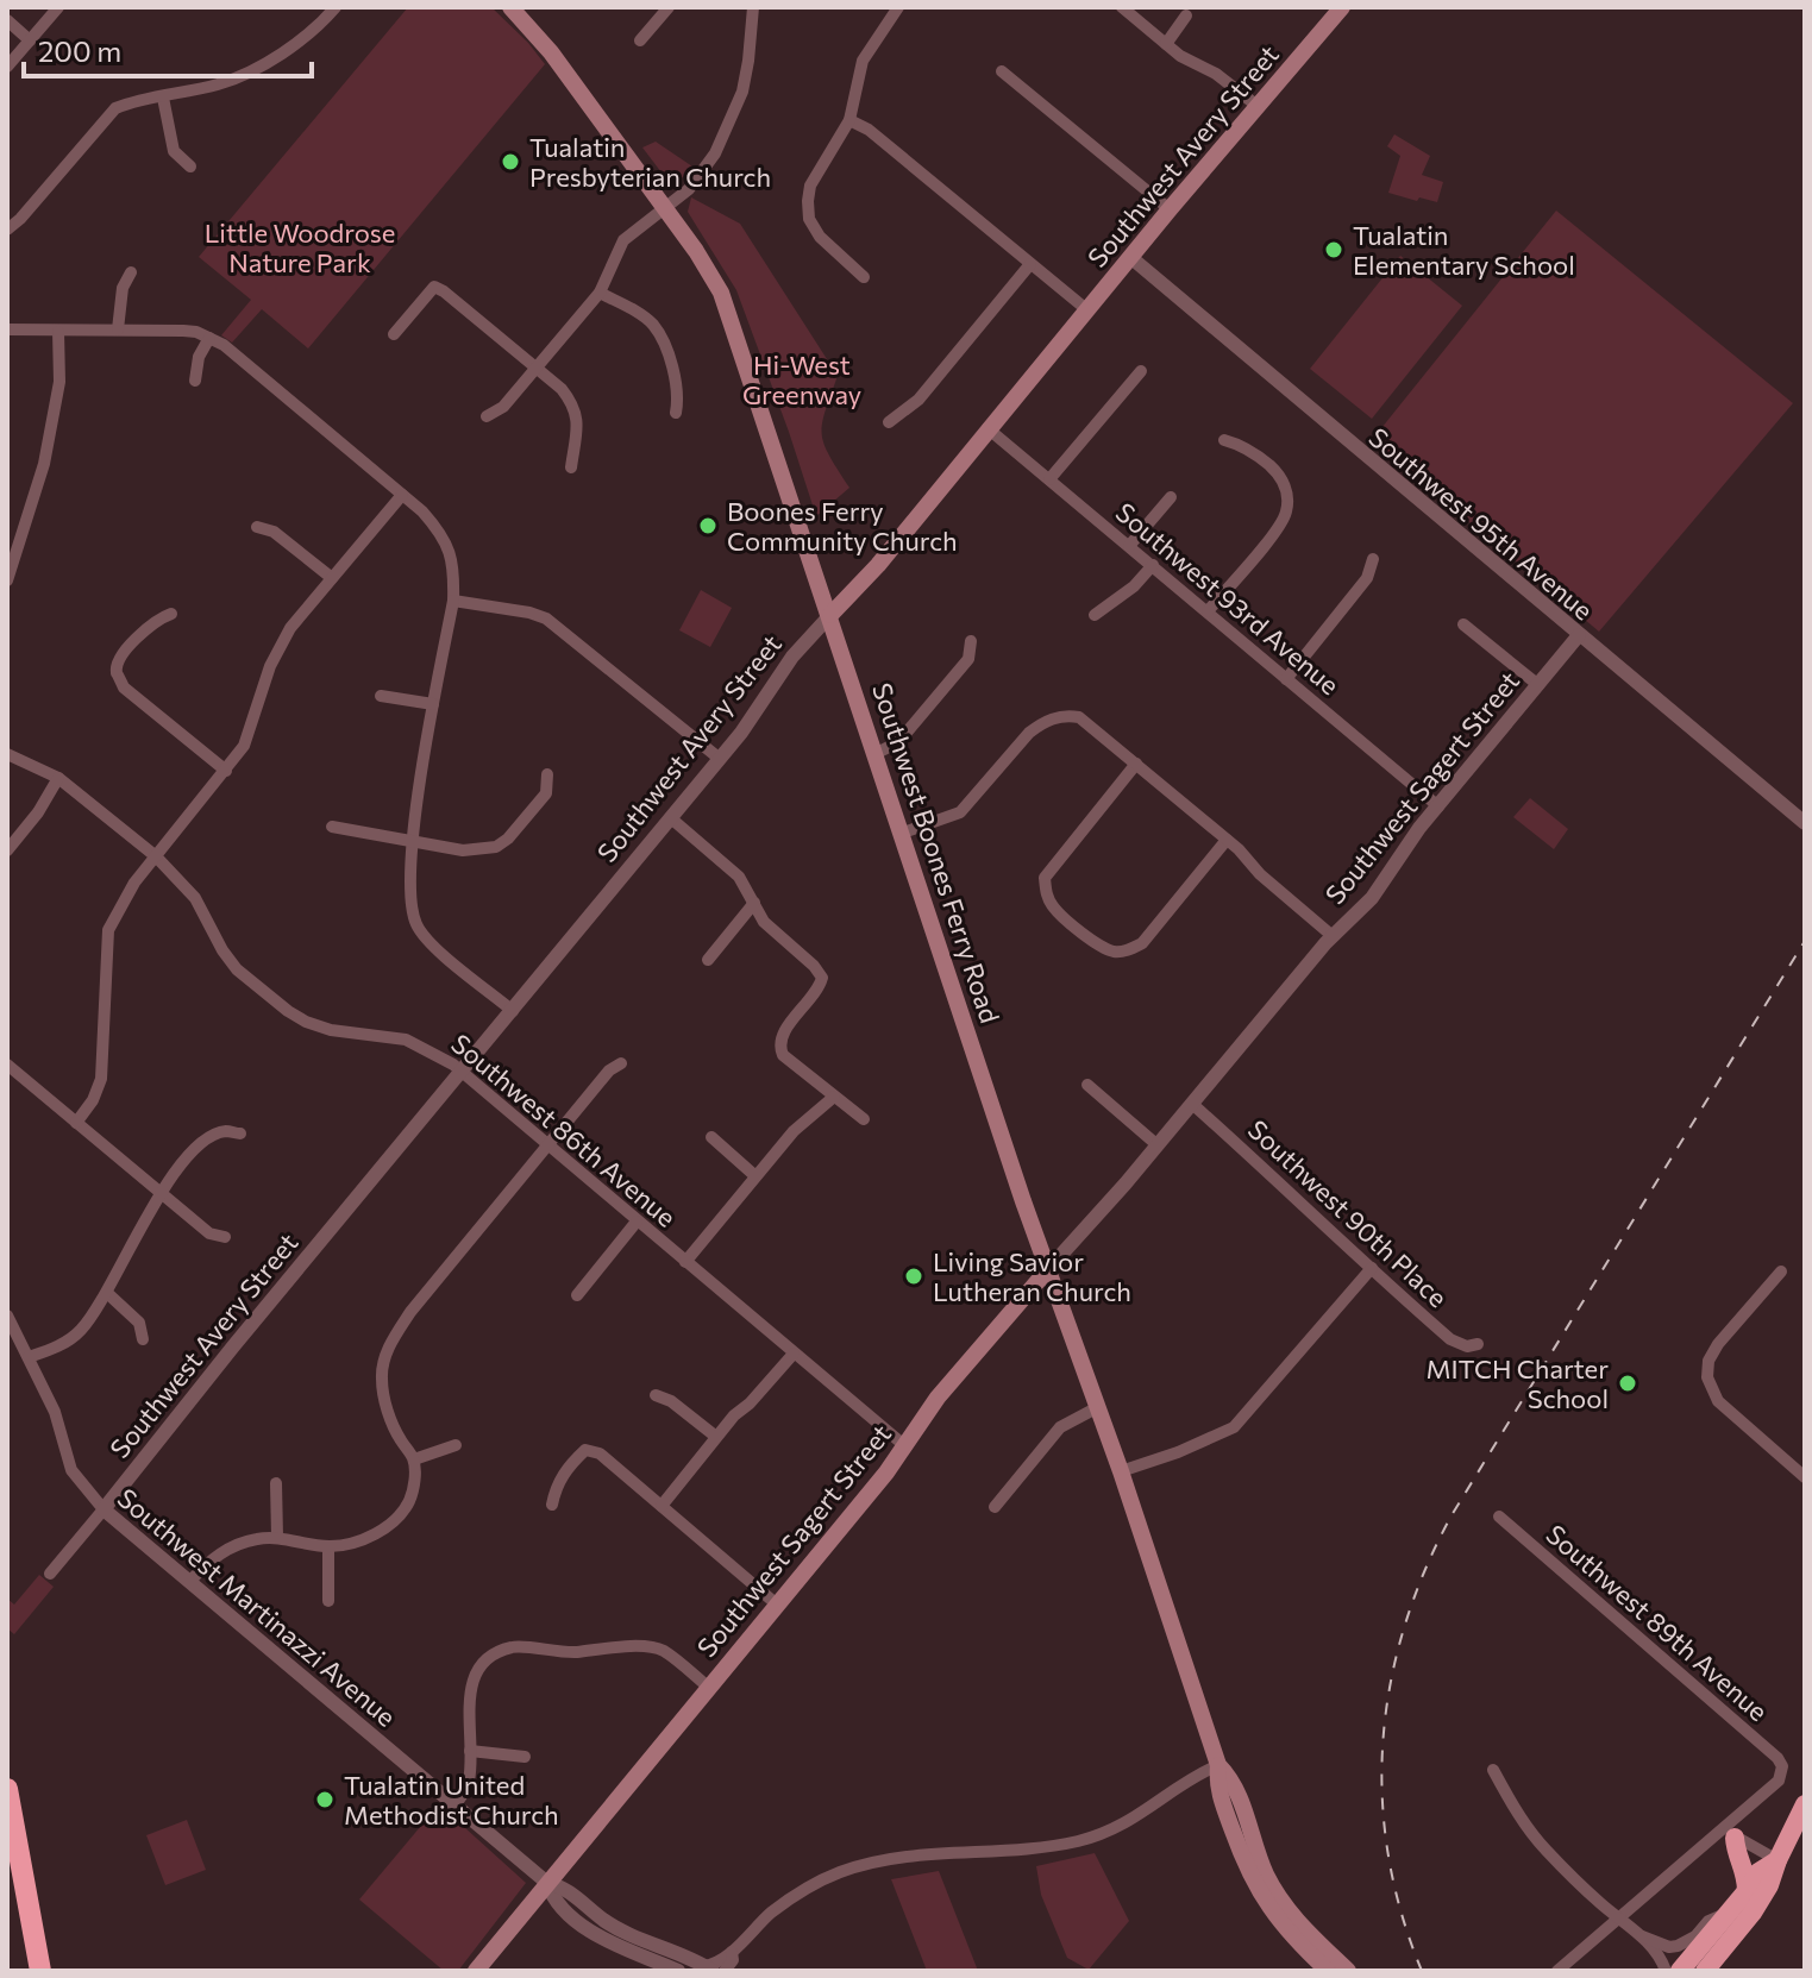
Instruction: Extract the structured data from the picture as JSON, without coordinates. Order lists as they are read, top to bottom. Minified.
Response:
{"streets":{"main road":["Southwest Avery Street","Southwest Sagert Street","Southwest Boones Ferry Road"],"street":["Southwest 95th Avenue","Southwest 93rd Avenue","Southwest 86th Avenue","Southwest 90th Place","Southwest Martinazzi Avenue","Southwest 89th Avenue"]},"crossings":[["Southwest Avery Street","Southwest 95th Avenue"],["Southwest Avery Street","Southwest 93rd Avenue"],["Southwest Avery Street","Southwest Boones Ferry Road"],["Southwest Avery Street","Southwest 86th Avenue"],["Southwest Avery Street","Southwest Martinazzi Avenue"],["Southwest 95th Avenue","Southwest Sagert Street"],["Southwest 93rd Avenue","Southwest Sagert Street"],["Southwest Sagert Street","Southwest Boones Ferry Road"],["Southwest Sagert Street","Southwest 86th Avenue"],["Southwest Sagert Street","Southwest 90th Place"],["Southwest Sagert Street","Southwest Martinazzi Avenue"]],"parks":["Little Woodrose Nature Park","Hi-West Greenway"],"places":["Tualatin Presbyterian Church","Tualatin Elementary School","Boones Ferry Community Church","Living Savior Lutheran Church","MITCH Charter School","Tualatin United Methodist Church"],"scale_bar":"200 m"}
